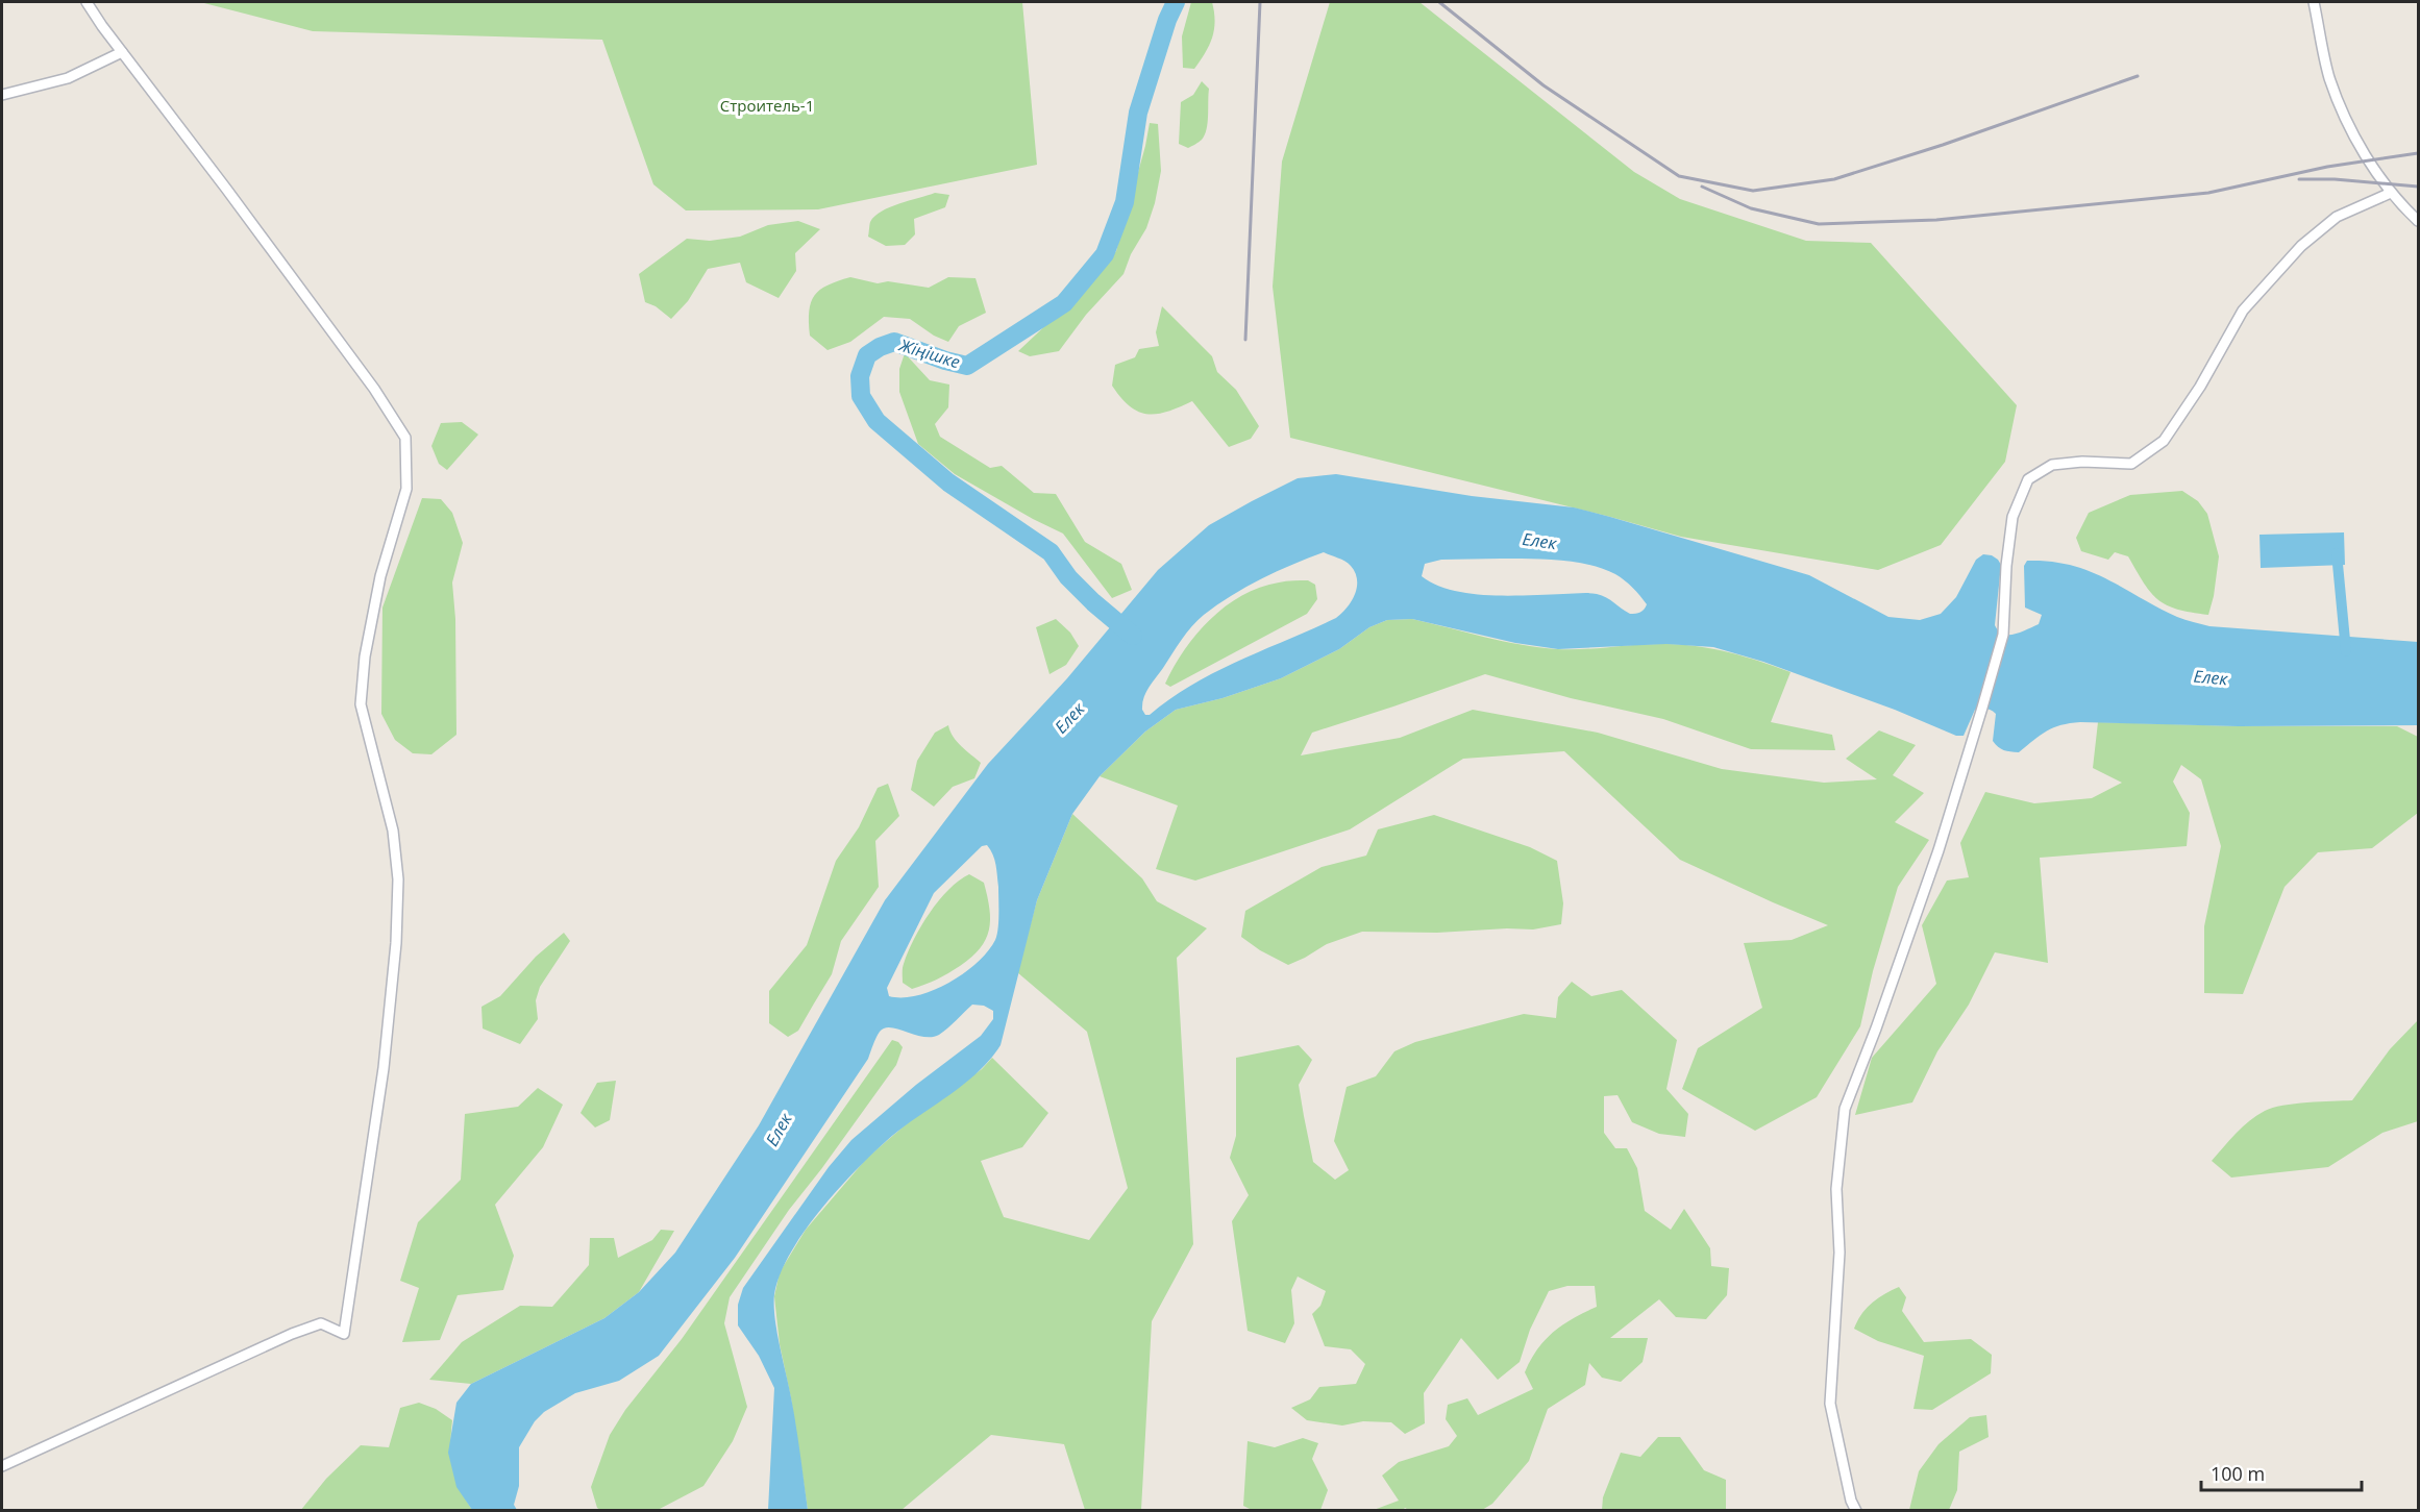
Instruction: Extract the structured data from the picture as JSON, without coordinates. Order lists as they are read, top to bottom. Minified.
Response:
{"water":["Жіңішке","Елек"],"parks":["Строитель-1"],"scale_bar":"100 m"}
